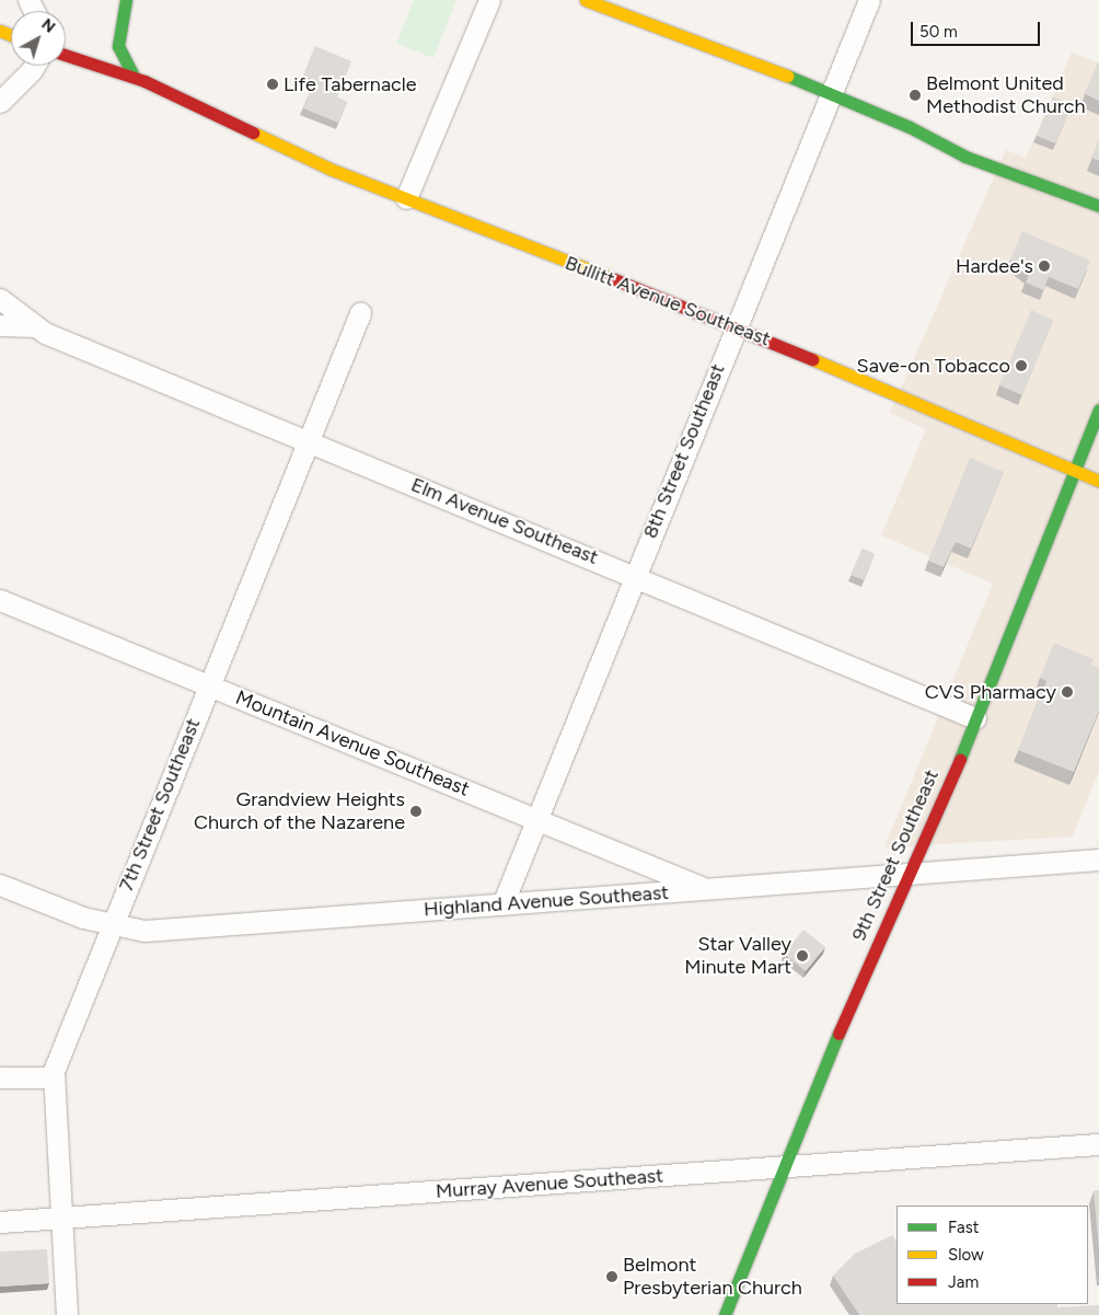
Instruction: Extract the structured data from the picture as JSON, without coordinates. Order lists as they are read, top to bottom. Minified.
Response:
{"streets":{"main road":["Bullitt Avenue Southeast","9th Street Southeast"],"street":["8th Street Southeast","Elm Avenue Southeast","Mountain Avenue Southeast","7th Street Southeast","Highland Avenue Southeast","Murray Avenue Southeast"]},"crossings":[["Bullitt Avenue Southeast","8th Street Southeast"],["Bullitt Avenue Southeast","9th Street Southeast"],["8th Street Southeast","Elm Avenue Southeast"],["8th Street Southeast","Mountain Avenue Southeast"],["8th Street Southeast","Highland Avenue Southeast"],["Elm Avenue Southeast","7th Street Southeast"],["Elm Avenue Southeast","9th Street Southeast"],["Mountain Avenue Southeast","7th Street Southeast"],["Mountain Avenue Southeast","Highland Avenue Southeast"],["7th Street Southeast","Highland Avenue Southeast"],["7th Street Southeast","Murray Avenue Southeast"],["9th Street Southeast","Highland Avenue Southeast"],["9th Street Southeast","Murray Avenue Southeast"]],"places":["Life Tabernacle","Belmont United Methodist Church","Hardee's","Save-on Tobacco","CVS Pharmacy","Grandview Heights Church of the Nazarene","Star Valley Minute Mart","Belmont Presbyterian Church"],"legend":["Fast","Slow","Jam"],"scale_bar":"50 m","north":"top right"}
